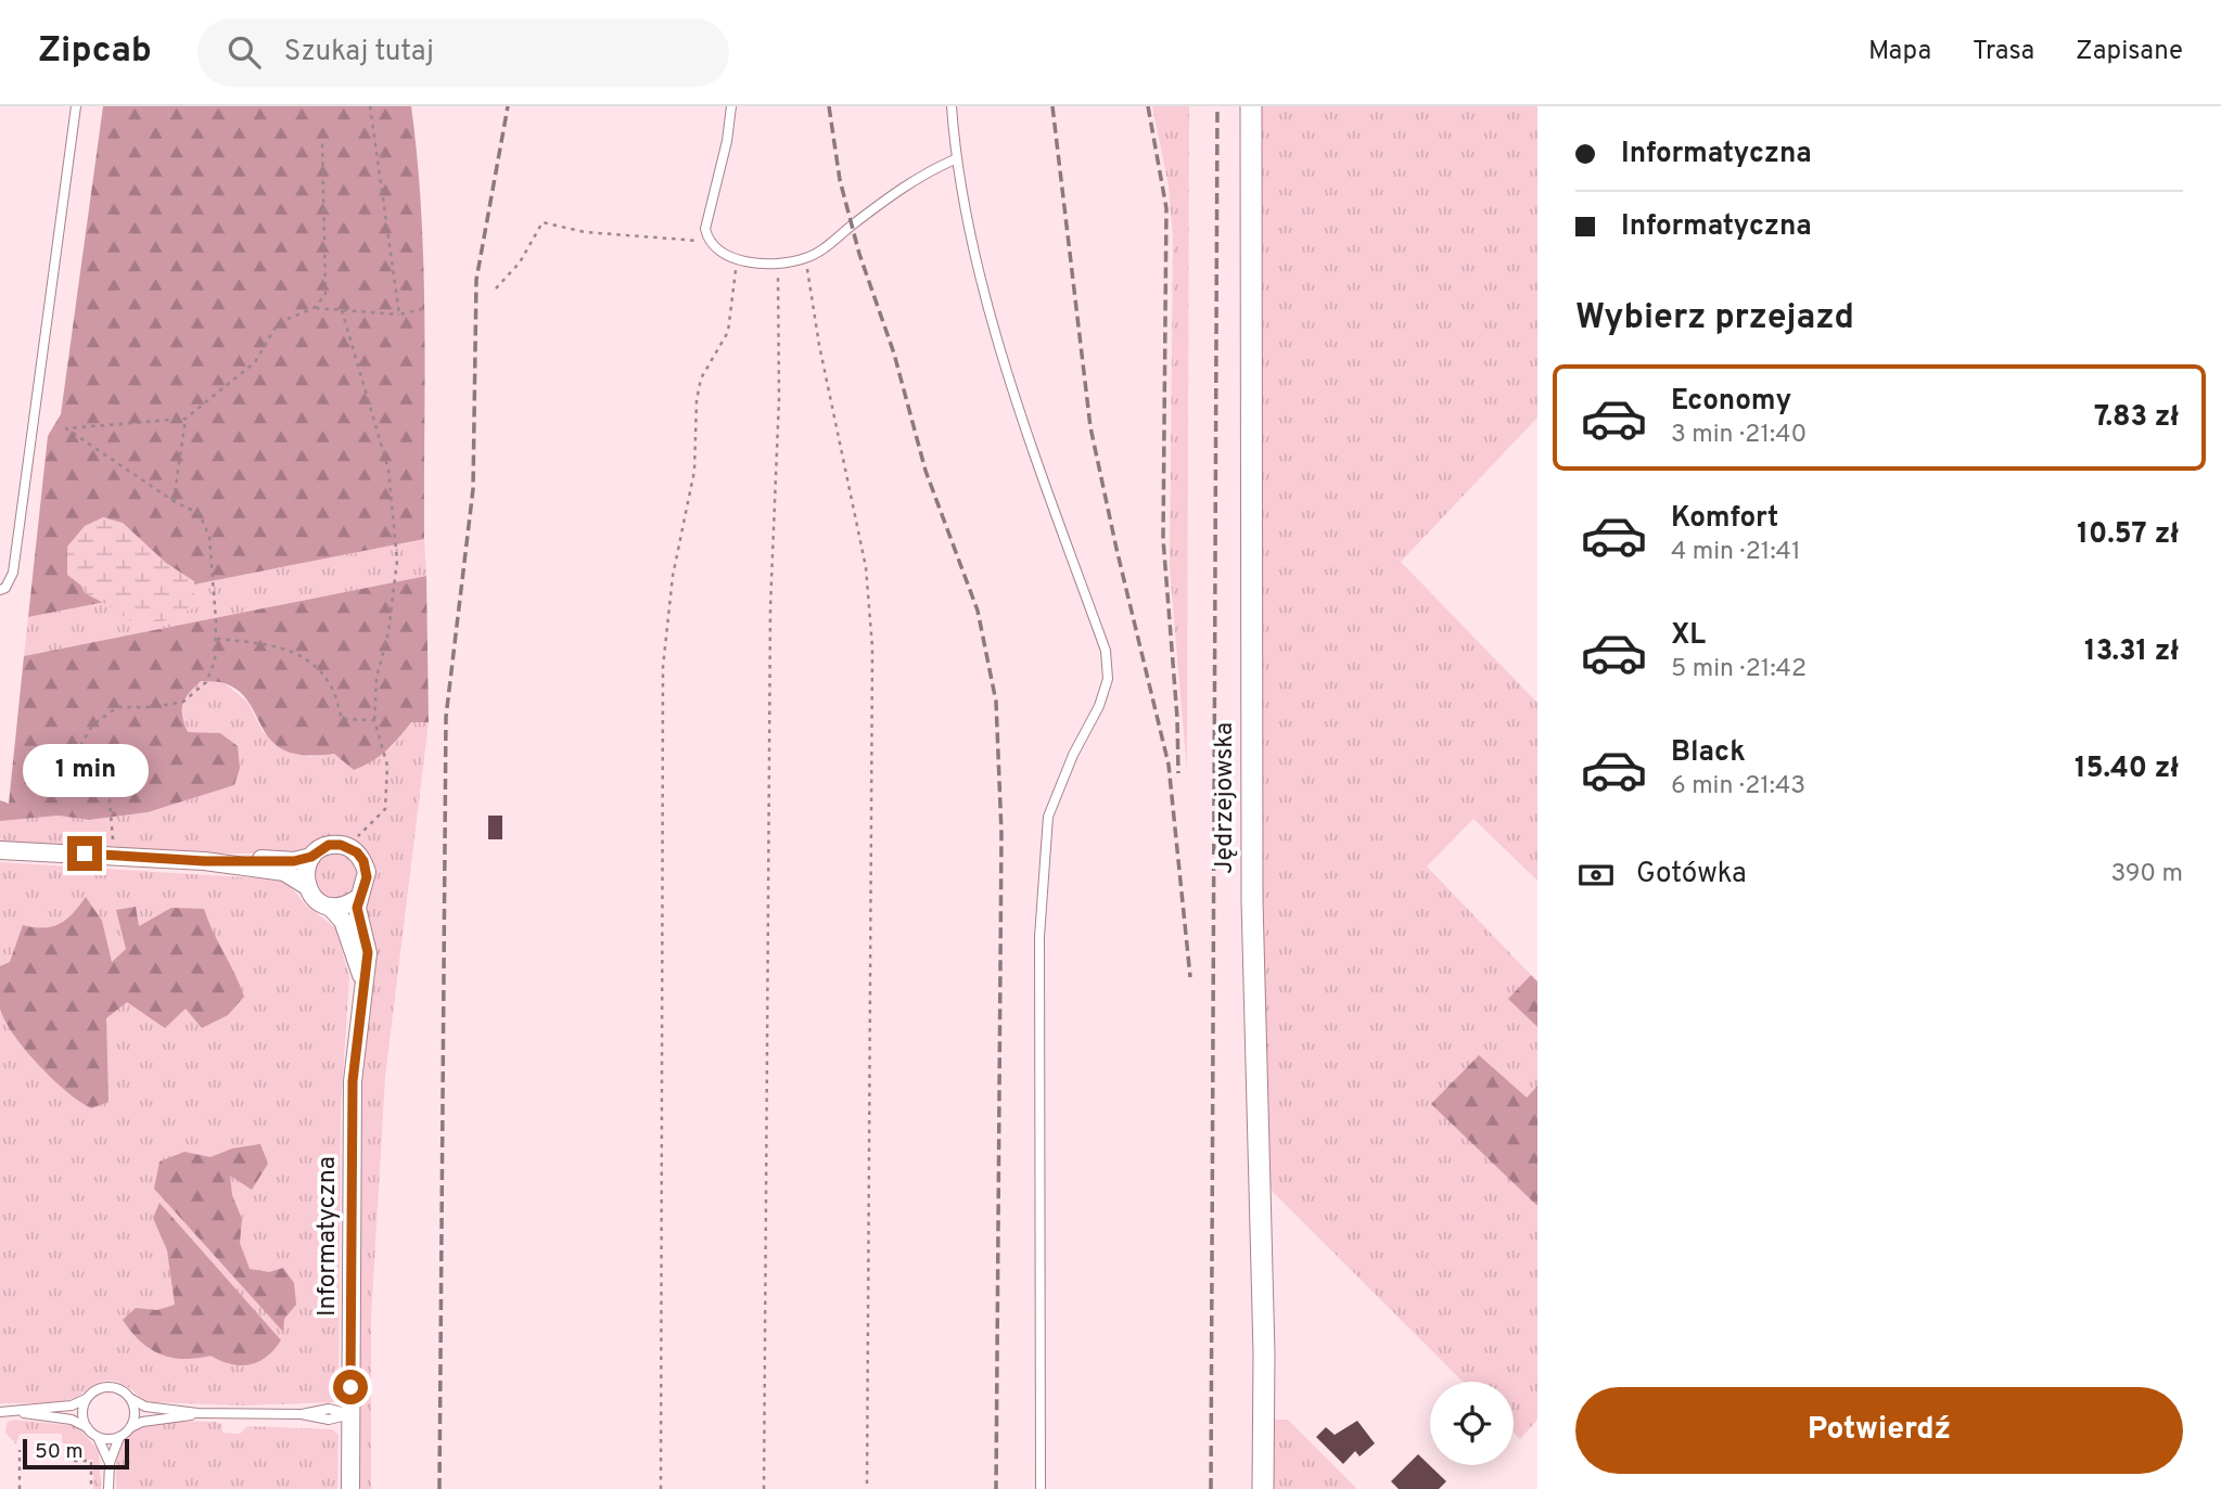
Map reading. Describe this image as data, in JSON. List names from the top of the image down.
{
  "streets": {
    "street": ["Jędrzejowska", "Informatyczna"]
  },
  "scale_bar": "50 m",
  "page": {
    "header": "Zipcab",
    "search": "Szukaj tutaj",
    "nav": ["Mapa", "Trasa", "Zapisane"],
    "banner": ["Informatyczna", "Informatyczna"],
    "heading": "Wybierz przejazd",
    "list": [
      {
        "name": "Economy",
        "note": "3 min · 21:40",
        "value": "7.83 zł"
      },
      {
        "name": "Komfort",
        "note": "4 min · 21:41",
        "value": "10.57 zł"
      },
      {
        "name": "XL",
        "note": "5 min · 21:42",
        "value": "13.31 zł"
      },
      {
        "name": "Black",
        "note": "6 min · 21:43",
        "value": "15.40 zł"
      }
    ],
    "bubble": "1 min",
    "pay": ["Gotówka", "390 m"],
    "buttons": "Potwierdź",
    "scale": "50 m"
  }
}
